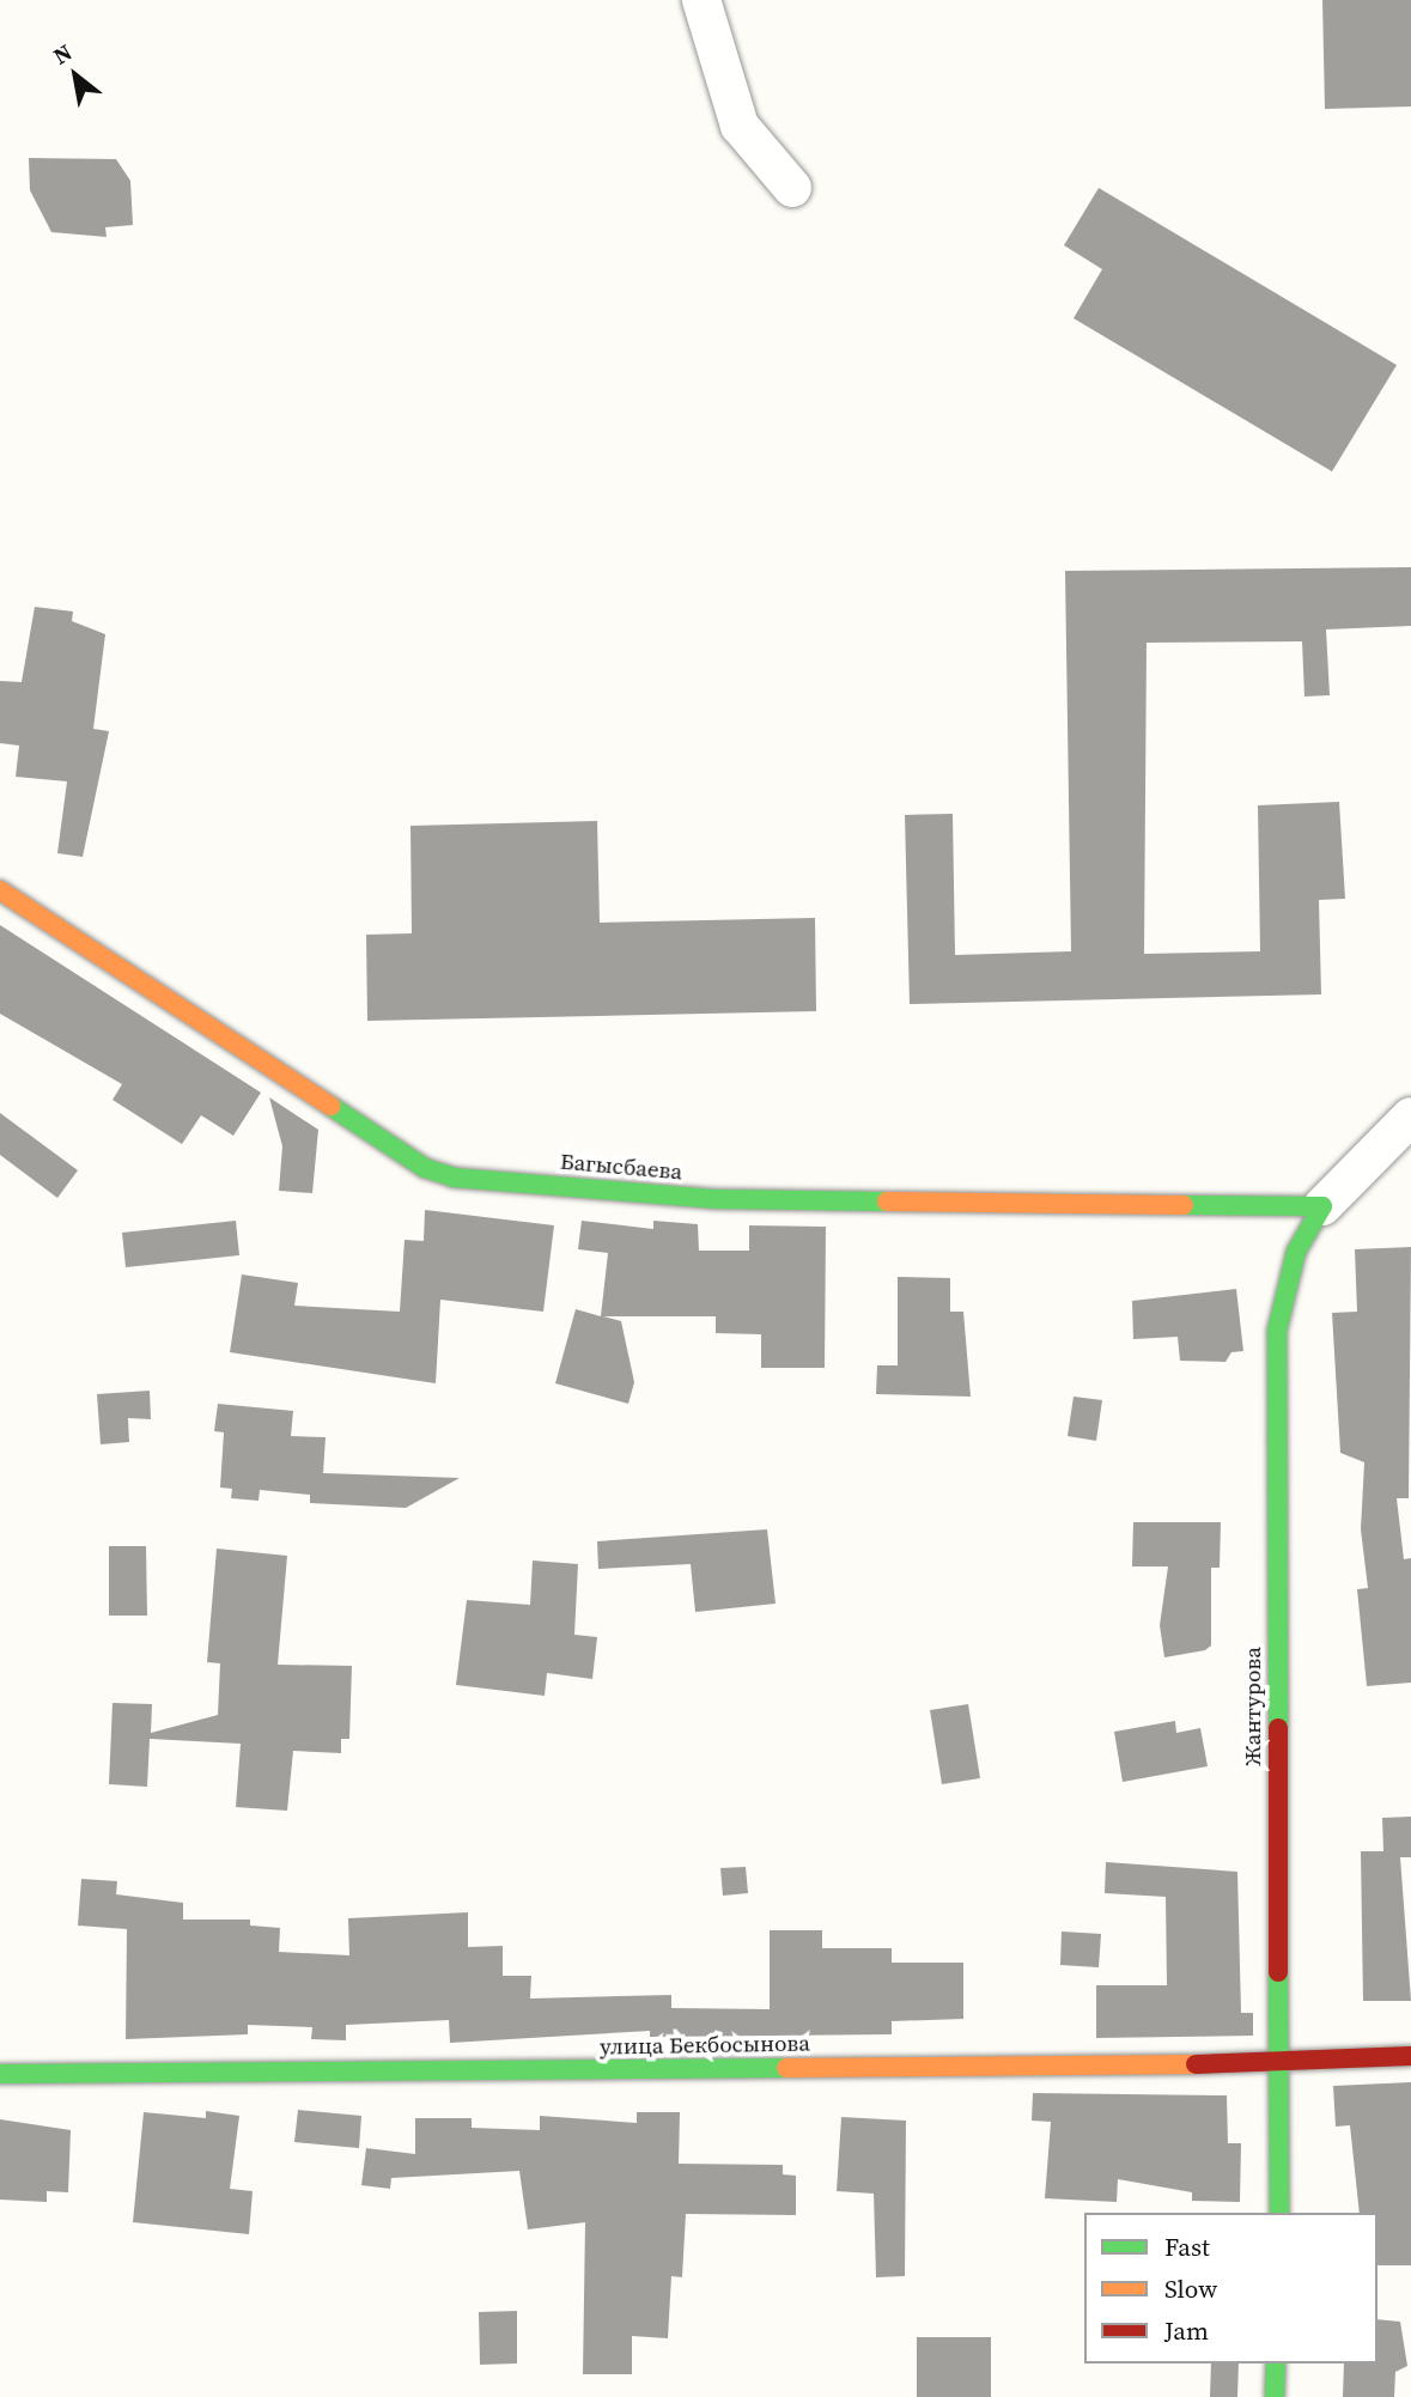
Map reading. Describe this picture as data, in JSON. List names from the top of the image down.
{
  "streets": {
    "street": ["Багысбаева", "Жантурова", "улица Бекбосынова"]
  },
  "crossings": [
    ["Багысбаева", "Жантурова"],
    ["Жантурова", "улица Бекбосынова"]
  ],
  "legend": ["Fast", "Slow", "Jam"],
  "north": "top left"
}
